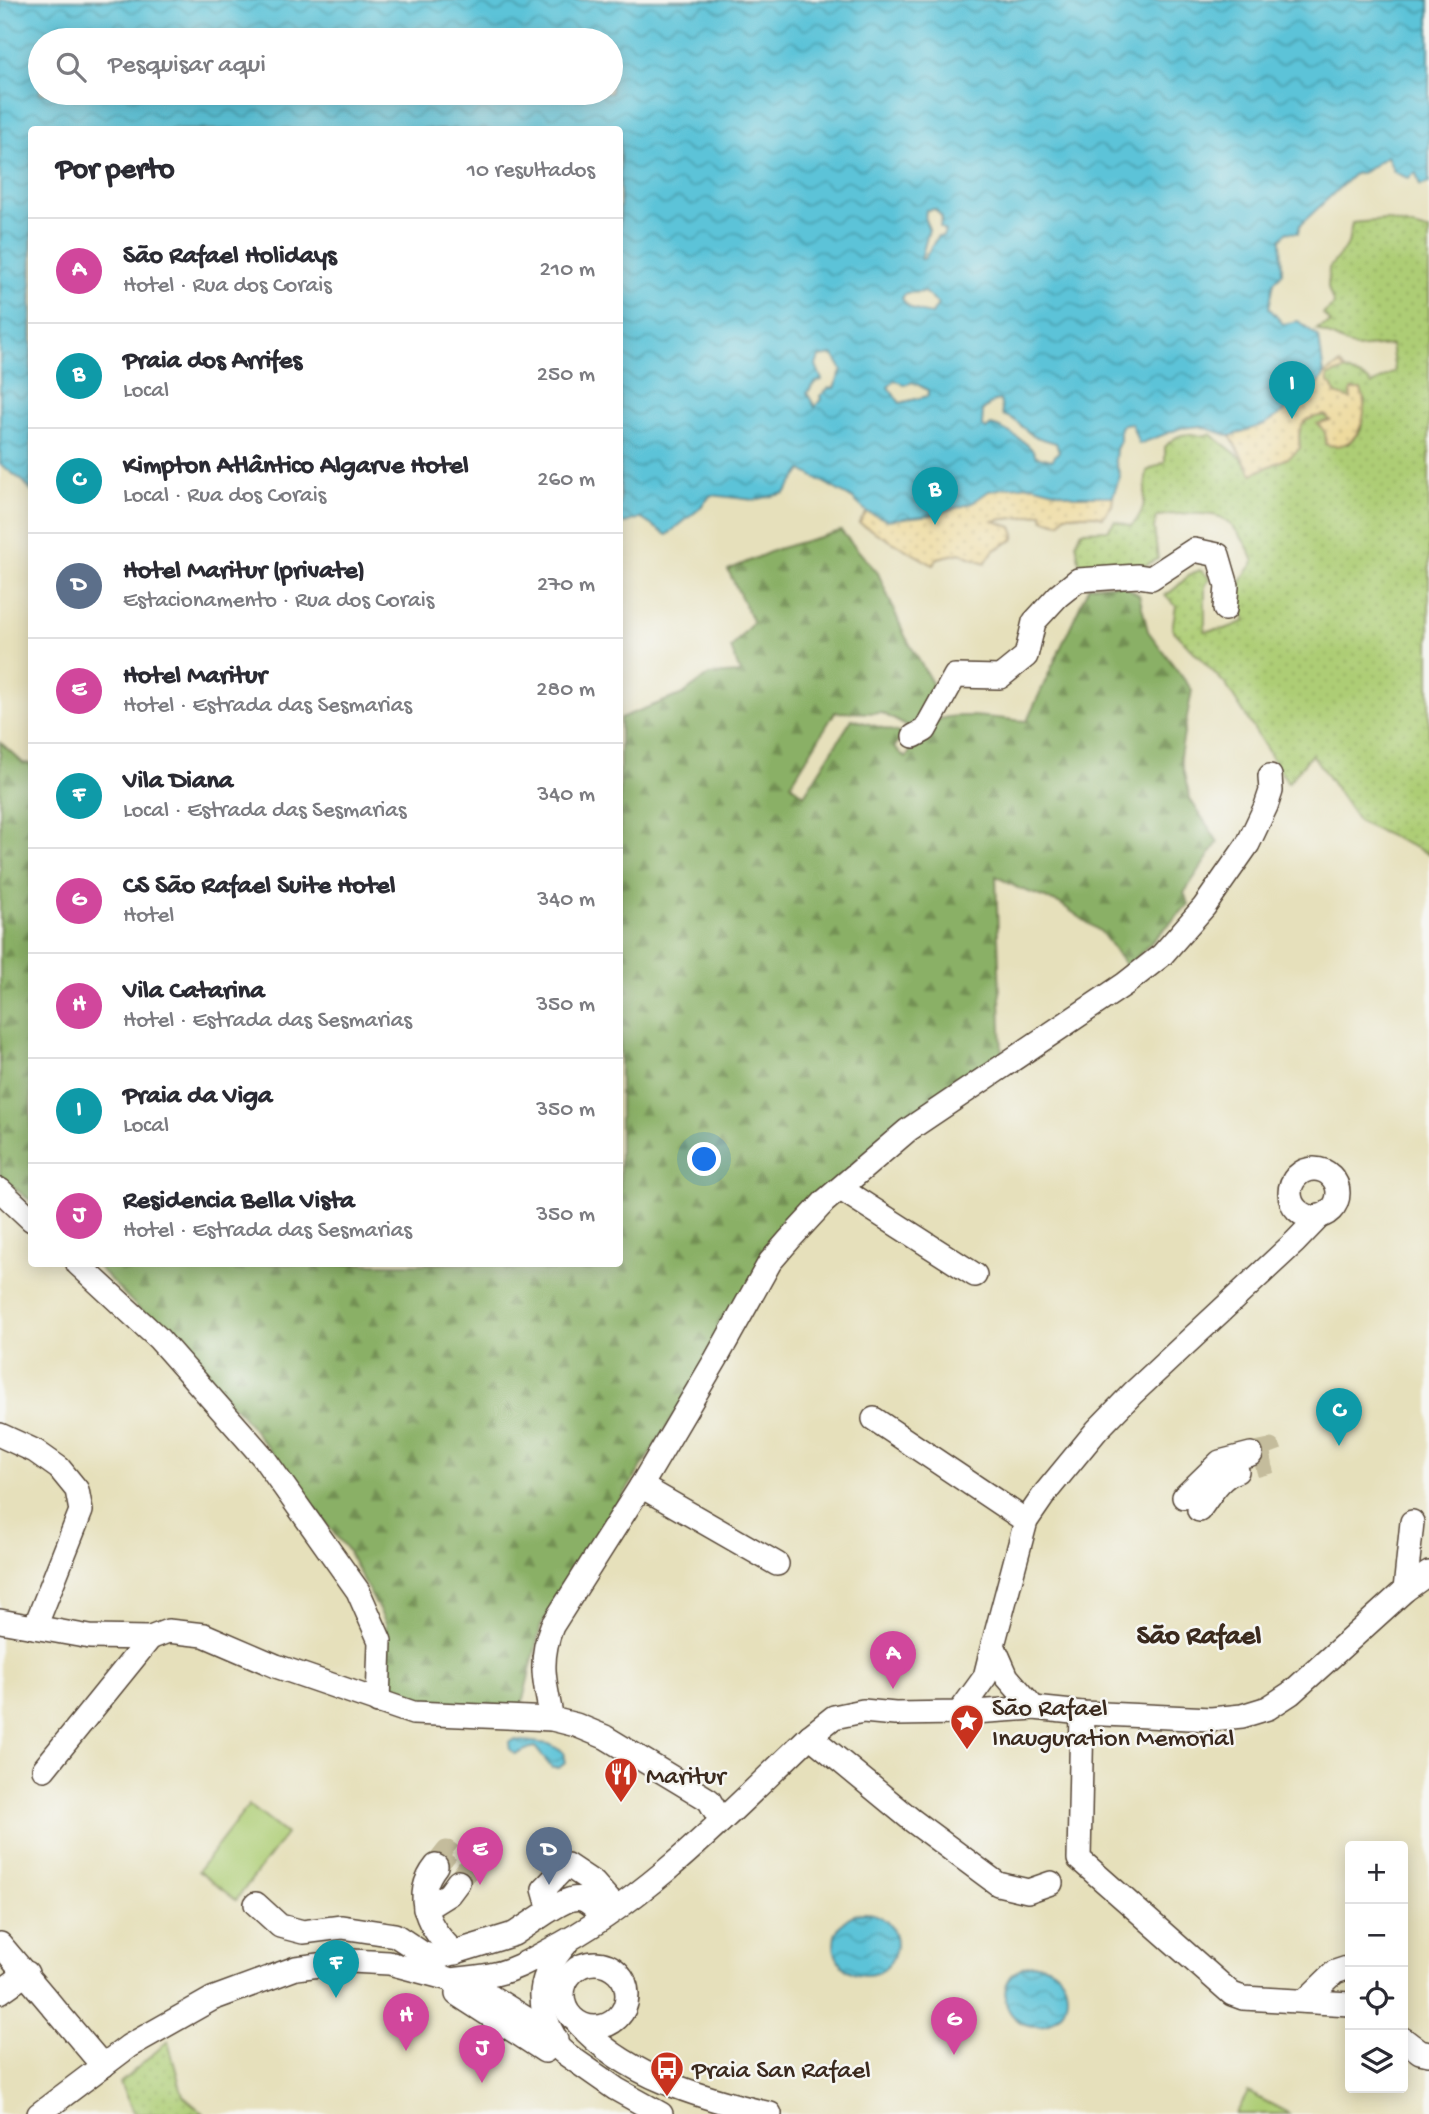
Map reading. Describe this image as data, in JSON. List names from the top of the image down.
{
  "districts": ["São Rafael"],
  "places": {
    "place": ["São Rafael Inauguration Memorial"],
    "restaurant": ["Maritur"],
    "bus stop": ["Praia San Rafael"]
  },
  "page": {
    "search": "Pesquisar aqui",
    "heading": ["Por perto", "10 resultados"],
    "list": [
      {
        "mark": "A",
        "name": "São Rafael Holidays",
        "note": "Hotel · Rua dos Corais",
        "value": "210 m"
      },
      {
        "mark": "B",
        "name": "Praia dos Arrifes",
        "note": "Local",
        "value": "250 m"
      },
      {
        "mark": "C",
        "name": "Kimpton Atlântico Algarve Hotel",
        "note": "Local · Rua dos Corais",
        "value": "260 m"
      },
      {
        "mark": "D",
        "name": "Hotel Maritur (private)",
        "note": "Estacionamento · Rua dos Corais",
        "value": "270 m"
      },
      {
        "mark": "E",
        "name": "Hotel Maritur",
        "note": "Hotel · Estrada das Sesmarias",
        "value": "280 m"
      },
      {
        "mark": "F",
        "name": "Vila Diana",
        "note": "Local · Estrada das Sesmarias",
        "value": "340 m"
      },
      {
        "mark": "G",
        "name": "CS São Rafael Suite Hotel",
        "note": "Hotel",
        "value": "340 m"
      },
      {
        "mark": "H",
        "name": "Vila Catarina",
        "note": "Hotel · Estrada das Sesmarias",
        "value": "350 m"
      },
      {
        "mark": "I",
        "name": "Praia da Viga",
        "note": "Local",
        "value": "350 m"
      },
      {
        "mark": "J",
        "name": "Residencia Bella Vista",
        "note": "Hotel · Estrada das Sesmarias",
        "value": "350 m"
      }
    ],
    "pins": [
      "I",
      "B",
      "C",
      "A",
      "D",
      "E",
      "F",
      "H",
      "G",
      "J"
    ],
    "map_buttons": ["+", "−"]
  }
}
